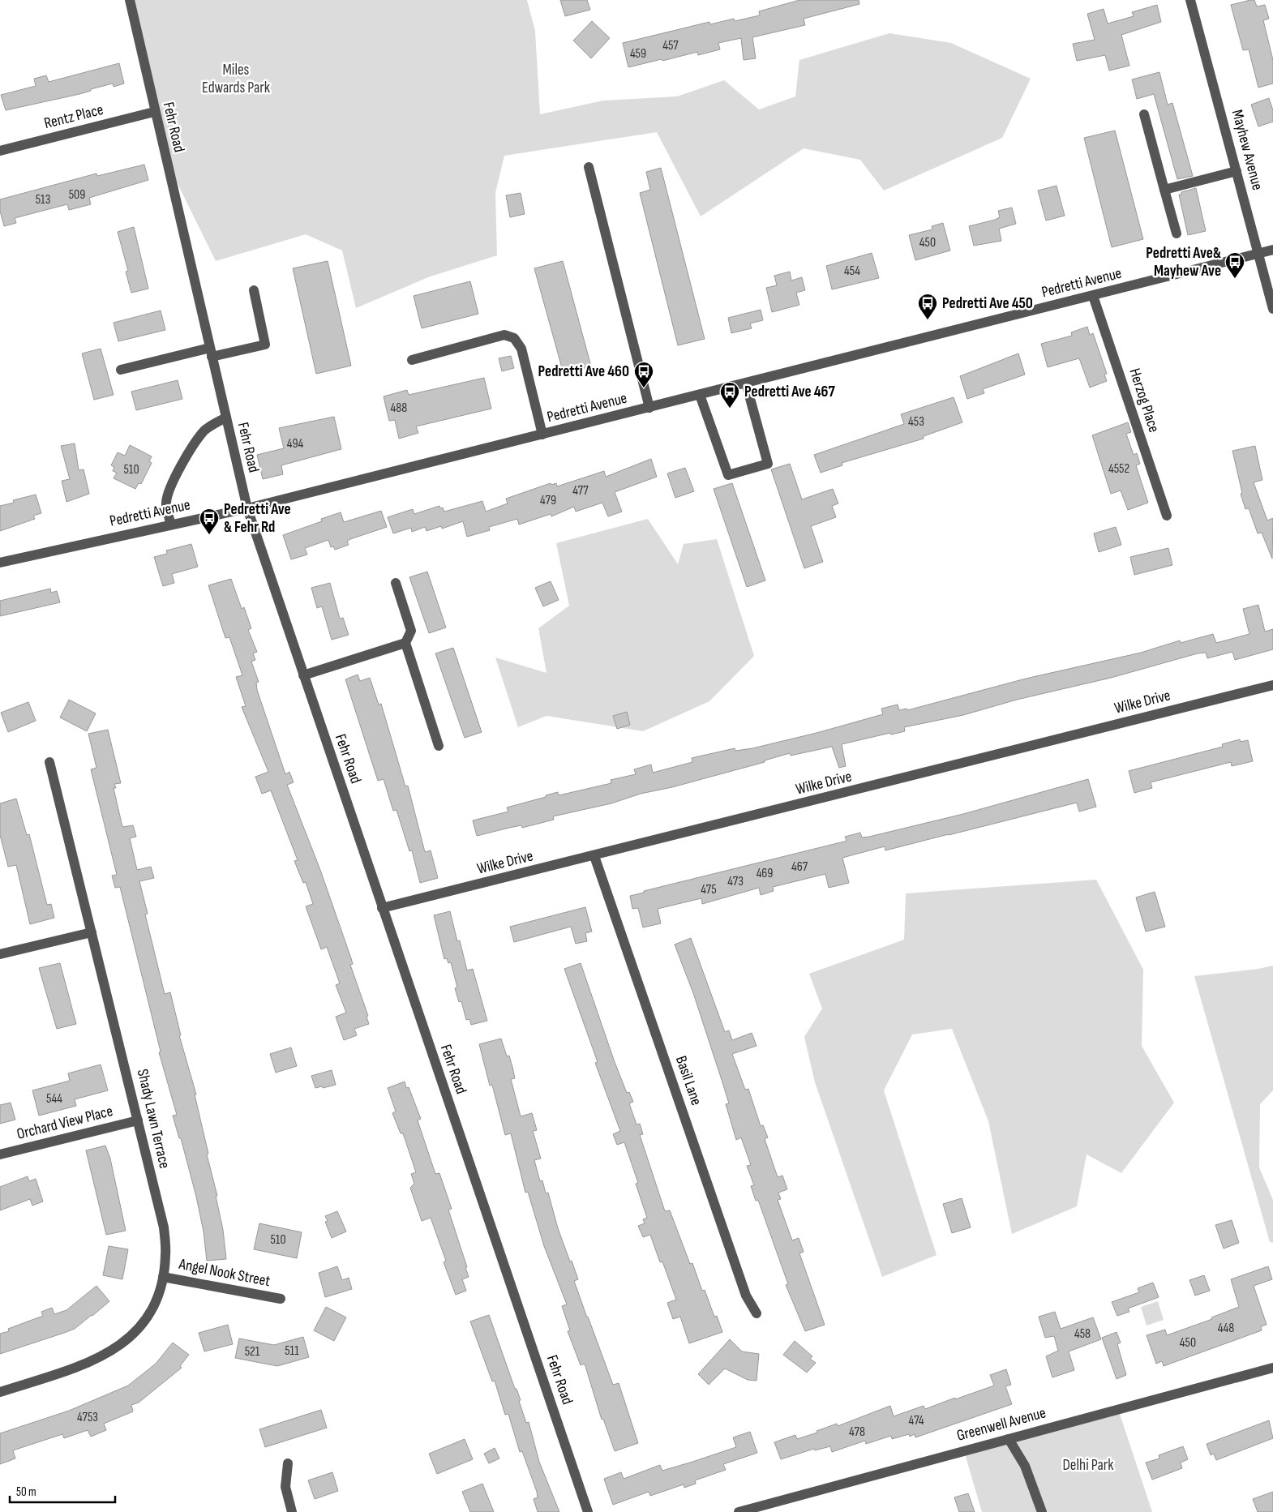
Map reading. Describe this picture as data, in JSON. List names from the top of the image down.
{
  "streets": {
    "street": [
      "Rentz Place",
      "Fehr Road",
      "Mayhew Avenue",
      "Pedretti Avenue",
      "Herzog Place",
      "Wilke Drive",
      "Basil Lane",
      "Shady Lawn Terrace",
      "Orchard View Place",
      "Angel Nook Street",
      "Greenwell Avenue"
    ]
  },
  "crossings": [
    ["Rentz Place", "Fehr Road"],
    ["Fehr Road", "Pedretti Avenue"],
    ["Fehr Road", "Wilke Drive"],
    ["Mayhew Avenue", "Pedretti Avenue"],
    ["Pedretti Avenue", "Herzog Place"],
    ["Wilke Drive", "Basil Lane"],
    ["Shady Lawn Terrace", "Orchard View Place"],
    ["Shady Lawn Terrace", "Angel Nook Street"]
  ],
  "parks": ["Miles Edwards Park", "Delhi Park"],
  "places": {
    "bus stop": [
      "Pedretti Ave& Mayhew Ave",
      "Pedretti Ave 450",
      "Pedretti Ave 460",
      "Pedretti Ave 467",
      "Pedretti Ave & Fehr Rd"
    ]
  },
  "house_numbers": [
    "457",
    "459",
    "509",
    "513",
    "450",
    "454",
    "488",
    "453",
    "494",
    "4552",
    "510",
    "477",
    "479",
    "467",
    "469",
    "473",
    "475",
    "544",
    "510",
    "448",
    "458",
    "450",
    "511",
    "521",
    "4753",
    "474",
    "478"
  ],
  "scale_bar": "50 m"
}
